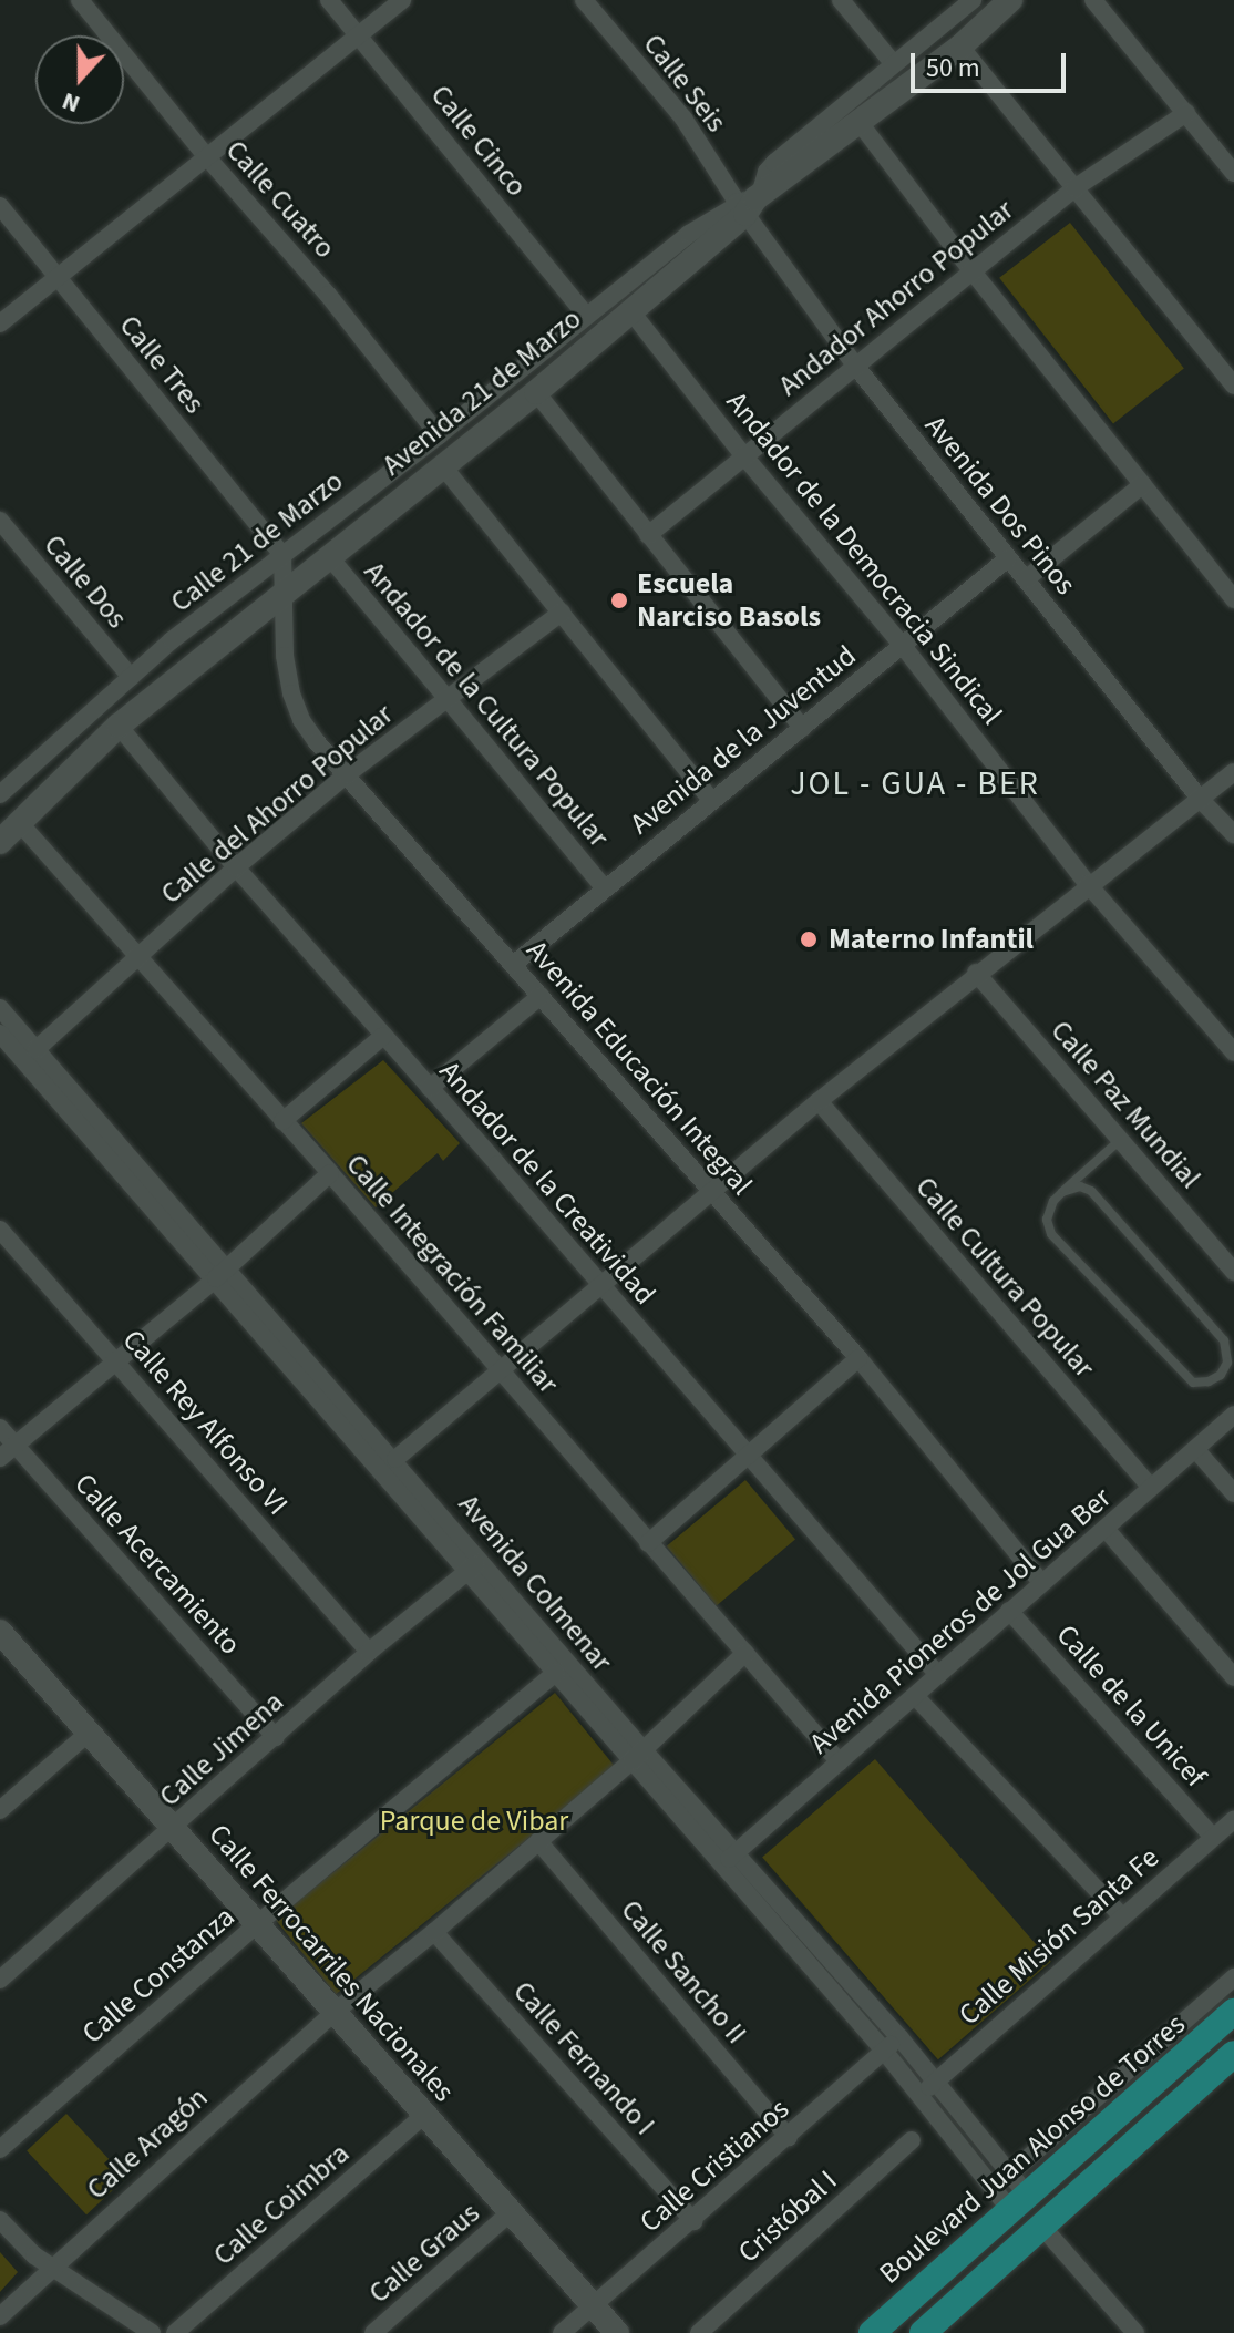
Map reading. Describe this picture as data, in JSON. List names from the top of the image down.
{
  "streets": {
    "main road": ["Boulevard Juan Alonso de Torres"],
    "street": [
      "Calle Seis",
      "Calle Cinco",
      "Calle Cuatro",
      "Andador Ahorro Popular",
      "Calle Tres",
      "Avenida 21 de Marzo",
      "Avenida Dos Pinos",
      "Calle 21 de Marzo",
      "Andador de la Democracia Sindical",
      "Calle Dos",
      "Andador de la Cultura Popular",
      "Avenida de la Juventud",
      "Calle del Ahorro Popular",
      "Avenida Educación Integral",
      "Calle Paz Mundial",
      "Andador de la Creatividad",
      "Calle Integración Familiar",
      "Calle Cultura Popular",
      "Calle Rey Alfonso VI",
      "Calle Acercamiento",
      "Avenida Colmenar",
      "Avenida Pioneros de Jol Gua Ber",
      "Calle de la Unicef",
      "Calle Jimena",
      "Calle Misión Santa Fe",
      "Calle Ferrocarriles Nacionales",
      "Calle Sancho II",
      "Calle Constanza",
      "Calle Fernando I",
      "Calle Aragón",
      "Calle Cristianos",
      "Calle Coimbra",
      "Cristóbal I",
      "Calle Graus"
    ]
  },
  "crossings": [
    ["Calle Seis", "Avenida 21 de Marzo"],
    ["Calle Seis", "Avenida Dos Pinos"],
    ["Calle Seis", "Calle 21 de Marzo"],
    ["Calle Cinco", "Calle 21 de Marzo"],
    ["Calle Cuatro", "Calle 21 de Marzo"],
    ["Andador Ahorro Popular", "Avenida Dos Pinos"],
    ["Andador Ahorro Popular", "Andador de la Democracia Sindical"],
    ["Calle Tres", "Calle 21 de Marzo"],
    ["Calle Tres", "Avenida Educación Integral"],
    ["Avenida 21 de Marzo", "Avenida Dos Pinos"],
    ["Avenida 21 de Marzo", "Calle 21 de Marzo"],
    ["Avenida 21 de Marzo", "Andador de la Democracia Sindical"],
    ["Avenida 21 de Marzo", "Andador de la Cultura Popular"],
    ["Avenida 21 de Marzo", "Avenida Educación Integral"],
    ["Avenida 21 de Marzo", "Andador de la Creatividad"],
    ["Avenida 21 de Marzo", "Calle Integración Familiar"],
    ["Avenida Dos Pinos", "Calle 21 de Marzo"],
    ["Avenida Dos Pinos", "Avenida de la Juventud"],
    ["Calle 21 de Marzo", "Calle Dos"],
    ["Calle 21 de Marzo", "Avenida Educación Integral"],
    ["Andador de la Democracia Sindical", "Avenida de la Juventud"],
    ["Andador de la Cultura Popular", "Avenida de la Juventud"],
    ["Andador de la Cultura Popular", "Calle del Ahorro Popular"],
    ["Avenida de la Juventud", "Avenida Educación Integral"],
    ["Calle del Ahorro Popular", "Avenida Educación Integral"],
    ["Calle del Ahorro Popular", "Andador de la Creatividad"],
    ["Calle del Ahorro Popular", "Calle Integración Familiar"],
    ["Calle del Ahorro Popular", "Avenida Colmenar"],
    ["Avenida Educación Integral", "Avenida Pioneros de Jol Gua Ber"],
    ["Andador de la Creatividad", "Avenida Pioneros de Jol Gua Ber"],
    ["Calle Integración Familiar", "Avenida Pioneros de Jol Gua Ber"],
    ["Calle Integración Familiar", "Calle Aragón"],
    ["Calle Cultura Popular", "Avenida Pioneros de Jol Gua Ber"],
    ["Calle Rey Alfonso VI", "Calle Jimena"],
    ["Calle Acercamiento", "Calle Jimena"],
    ["Avenida Colmenar", "Avenida Pioneros de Jol Gua Ber"],
    ["Avenida Colmenar", "Calle Jimena"],
    ["Avenida Colmenar", "Calle Misión Santa Fe"],
    ["Avenida Colmenar", "Calle Constanza"],
    ["Avenida Colmenar", "Calle Aragón"],
    ["Avenida Colmenar", "Boulevard Juan Alonso de Torres"],
    ["Avenida Colmenar", "Calle Cristianos"],
    ["Avenida Pioneros de Jol Gua Ber", "Calle de la Unicef"],
    ["Calle de la Unicef", "Calle Misión Santa Fe"],
    ["Calle Jimena", "Calle Ferrocarriles Nacionales"],
    ["Calle Ferrocarriles Nacionales", "Calle Constanza"],
    ["Calle Ferrocarriles Nacionales", "Calle Aragón"],
    ["Calle Ferrocarriles Nacionales", "Calle Cristianos"],
    ["Calle Ferrocarriles Nacionales", "Calle Coimbra"],
    ["Calle Ferrocarriles Nacionales", "Calle Graus"],
    ["Calle Sancho II", "Calle Aragón"],
    ["Calle Sancho II", "Calle Cristianos"],
    ["Calle Fernando I", "Calle Aragón"],
    ["Calle Fernando I", "Calle Cristianos"]
  ],
  "districts": ["JOL - GUA - BER"],
  "parks": ["Parque de Vibar"],
  "places": ["Escuela Narciso Basols", "Materno Infantil"],
  "scale_bar": "50 m",
  "north": "bottom"
}
